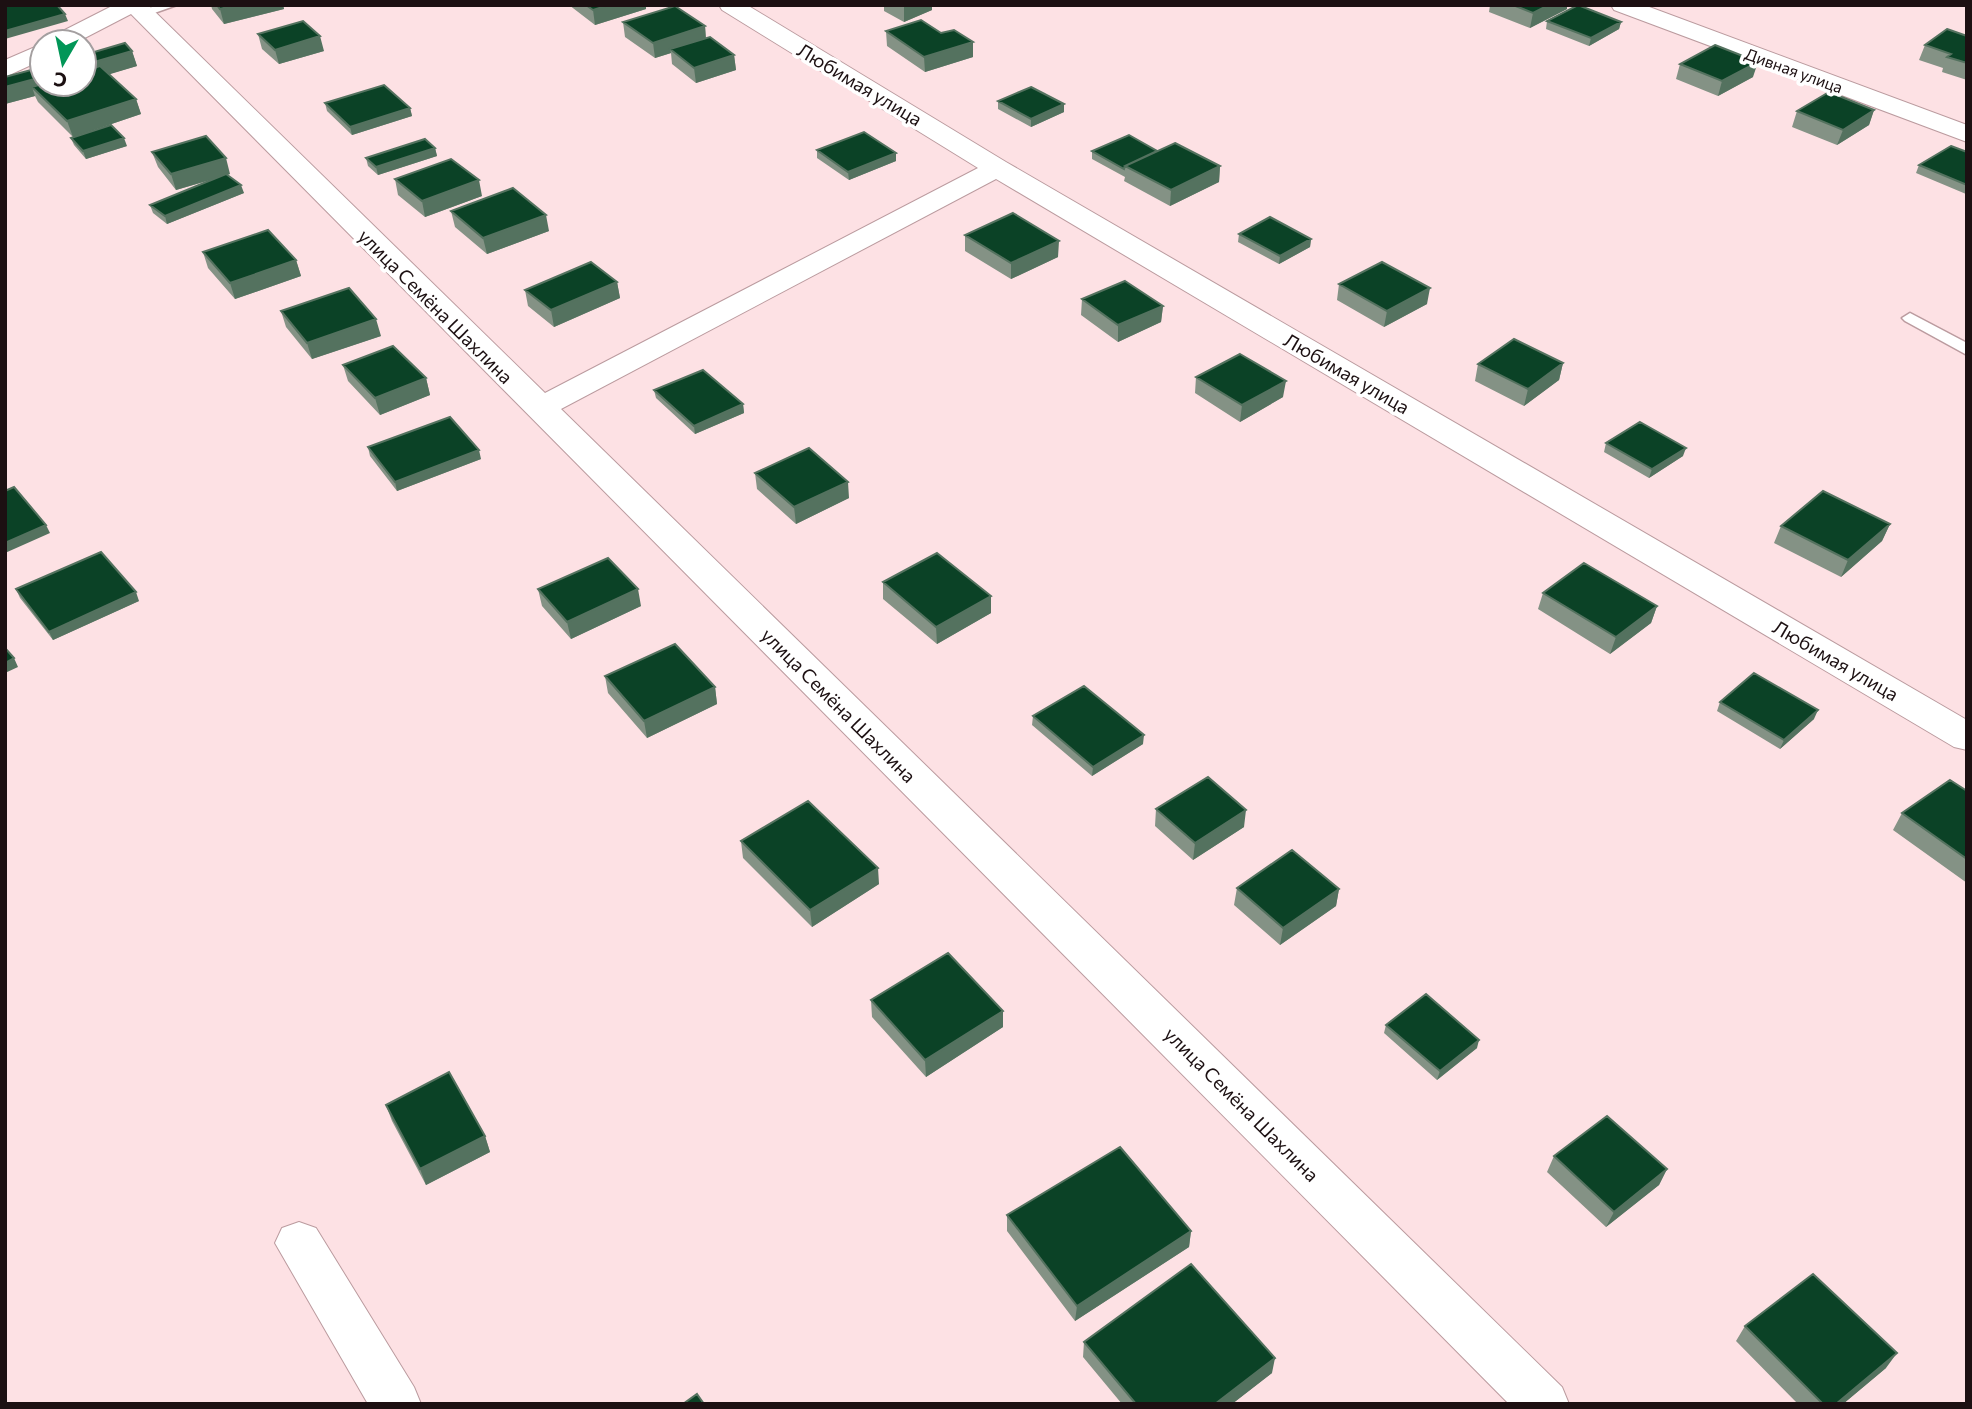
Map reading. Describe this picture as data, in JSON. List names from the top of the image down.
{
  "streets": {
    "street": ["Дивная улица", "Любимая улица", "улица Семёна Шахлина"]
  },
  "north": "bottom"
}
